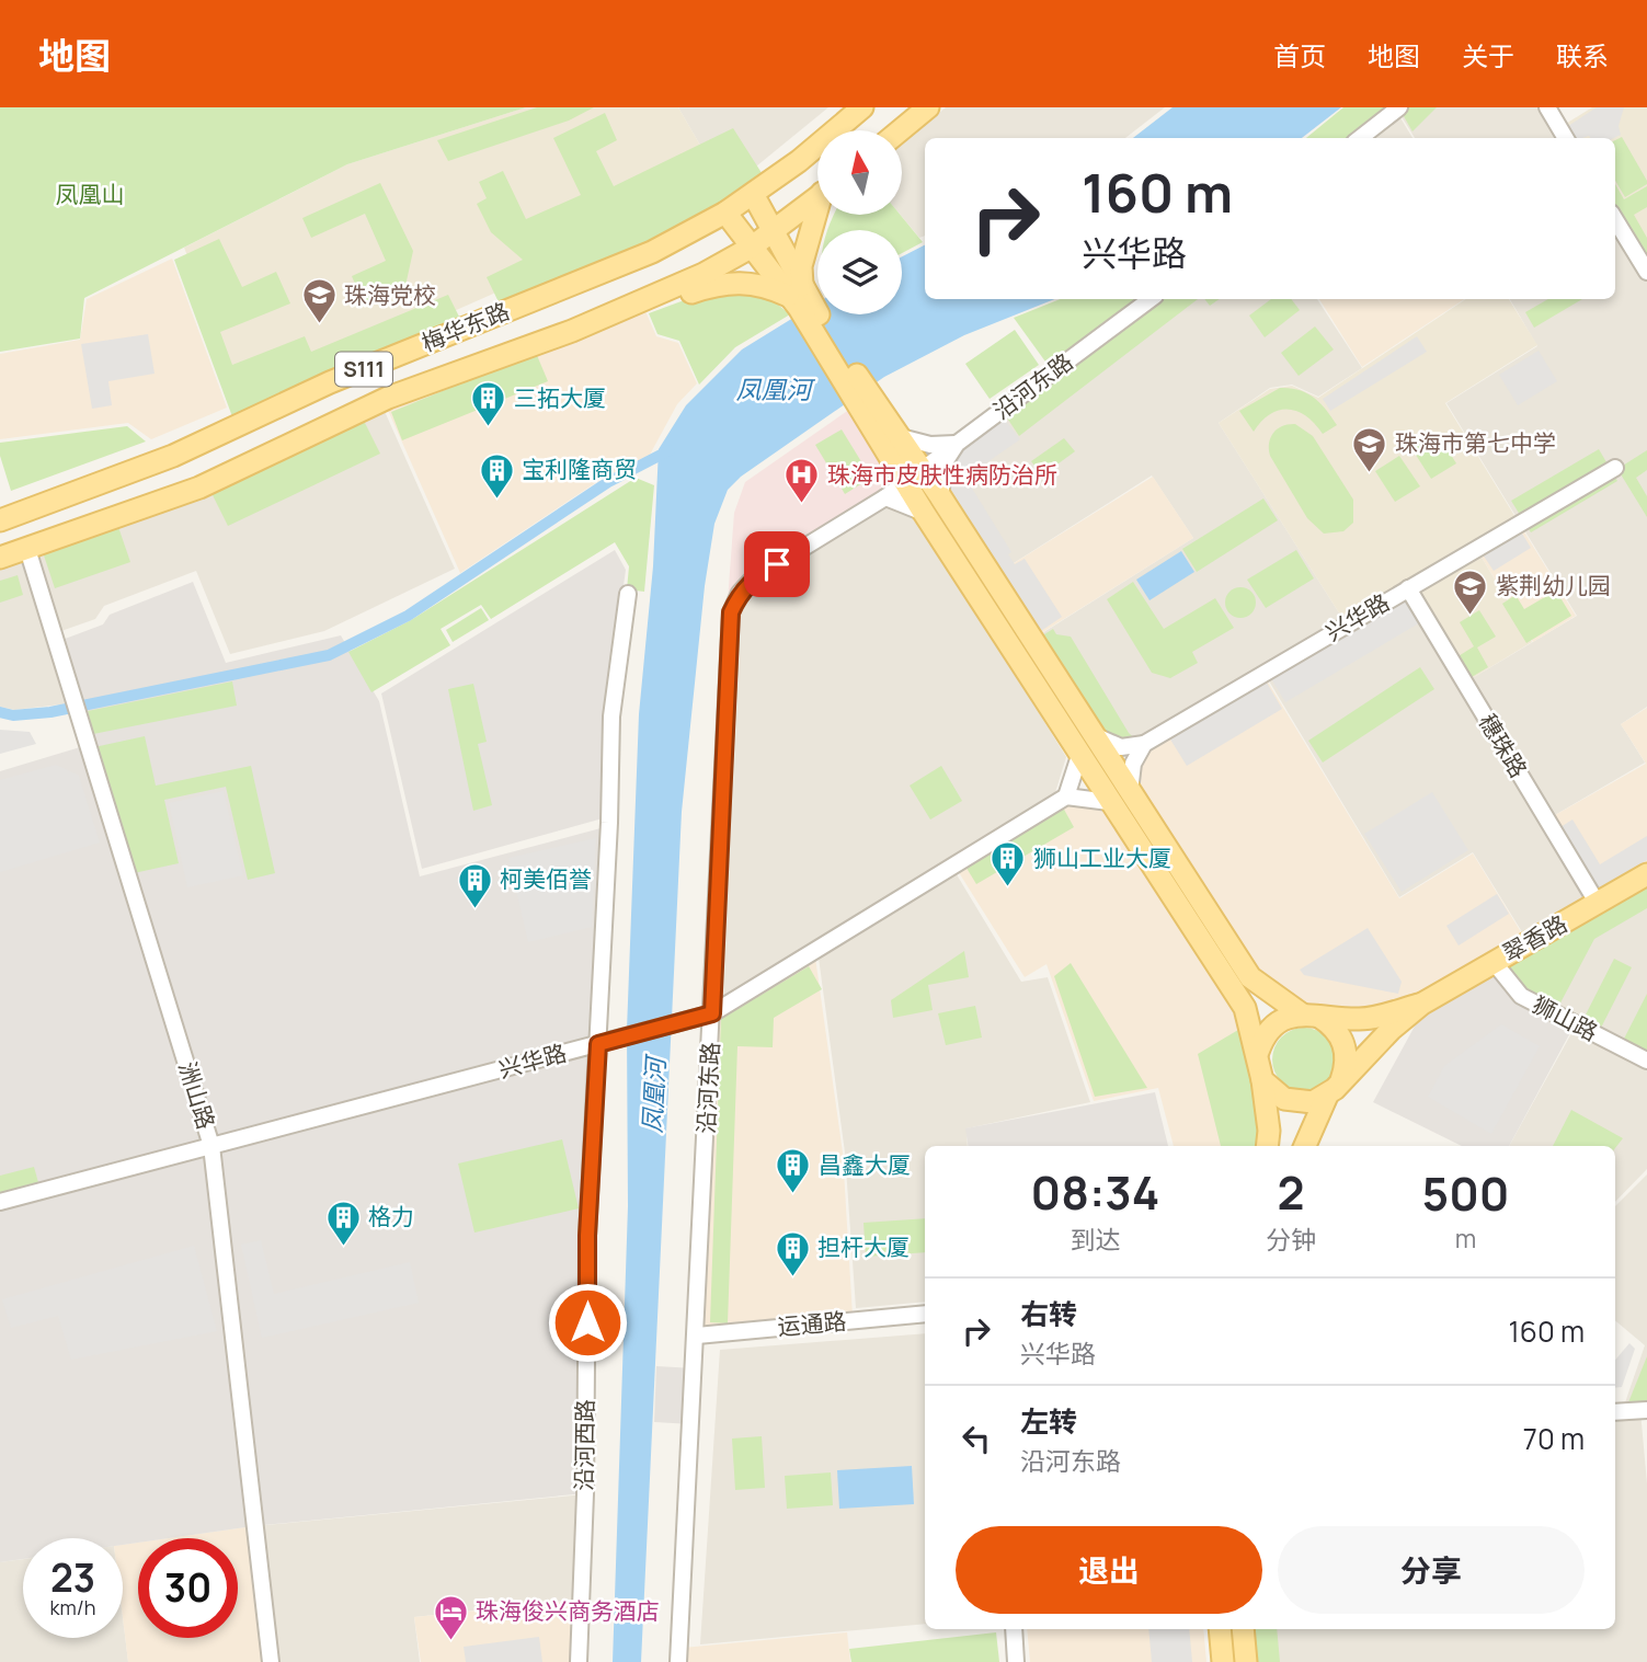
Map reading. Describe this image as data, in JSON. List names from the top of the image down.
{
  "streets": {
    "main road": ["梅华东路", "S111", "翠香路"],
    "street": [
      "沿河东路",
      "兴华路",
      "穗珠路",
      "狮山路",
      "洲山路",
      "运通路",
      "沿河西路"
    ]
  },
  "crossings": [
    ["梅华东路", "洲山路"],
    ["沿河东路", "兴华路"],
    ["沿河东路", "运通路"],
    ["兴华路", "穗珠路"],
    ["兴华路", "洲山路"],
    ["兴华路", "沿河西路"],
    ["穗珠路", "翠香路"],
    ["翠香路", "狮山路"]
  ],
  "water": ["凤凰河"],
  "parks": ["凤凰山"],
  "places": {
    "school or university": ["珠海党校", "珠海市第七中学", "紫荆幼儿园"],
    "building": [
      "三拓大厦",
      "宝利隆商贸",
      "狮山工业大厦",
      "柯美佰誉",
      "昌鑫大厦",
      "格力",
      "担杆大厦"
    ],
    "hospital": ["珠海市皮肤性病防治所"],
    "hotel": ["珠海俊兴商务酒店"]
  },
  "north": "top",
  "page": {
    "header": "地图",
    "nav": [
      "首页",
      "地图",
      "关于",
      "联系"
    ],
    "turn": ["160 m", "兴华路"],
    "eta": [
      "08:34",
      "到达",
      "2",
      "分钟",
      "500",
      "m"
    ],
    "list": [
      {
        "name": "右转",
        "note": "兴华路",
        "value": "160 m"
      },
      {
        "name": "左转",
        "note": "沿河东路",
        "value": "70 m"
      }
    ],
    "buttons": ["退出", "分享"],
    "speed": "23 km/h",
    "limit": "30"
  }
}
